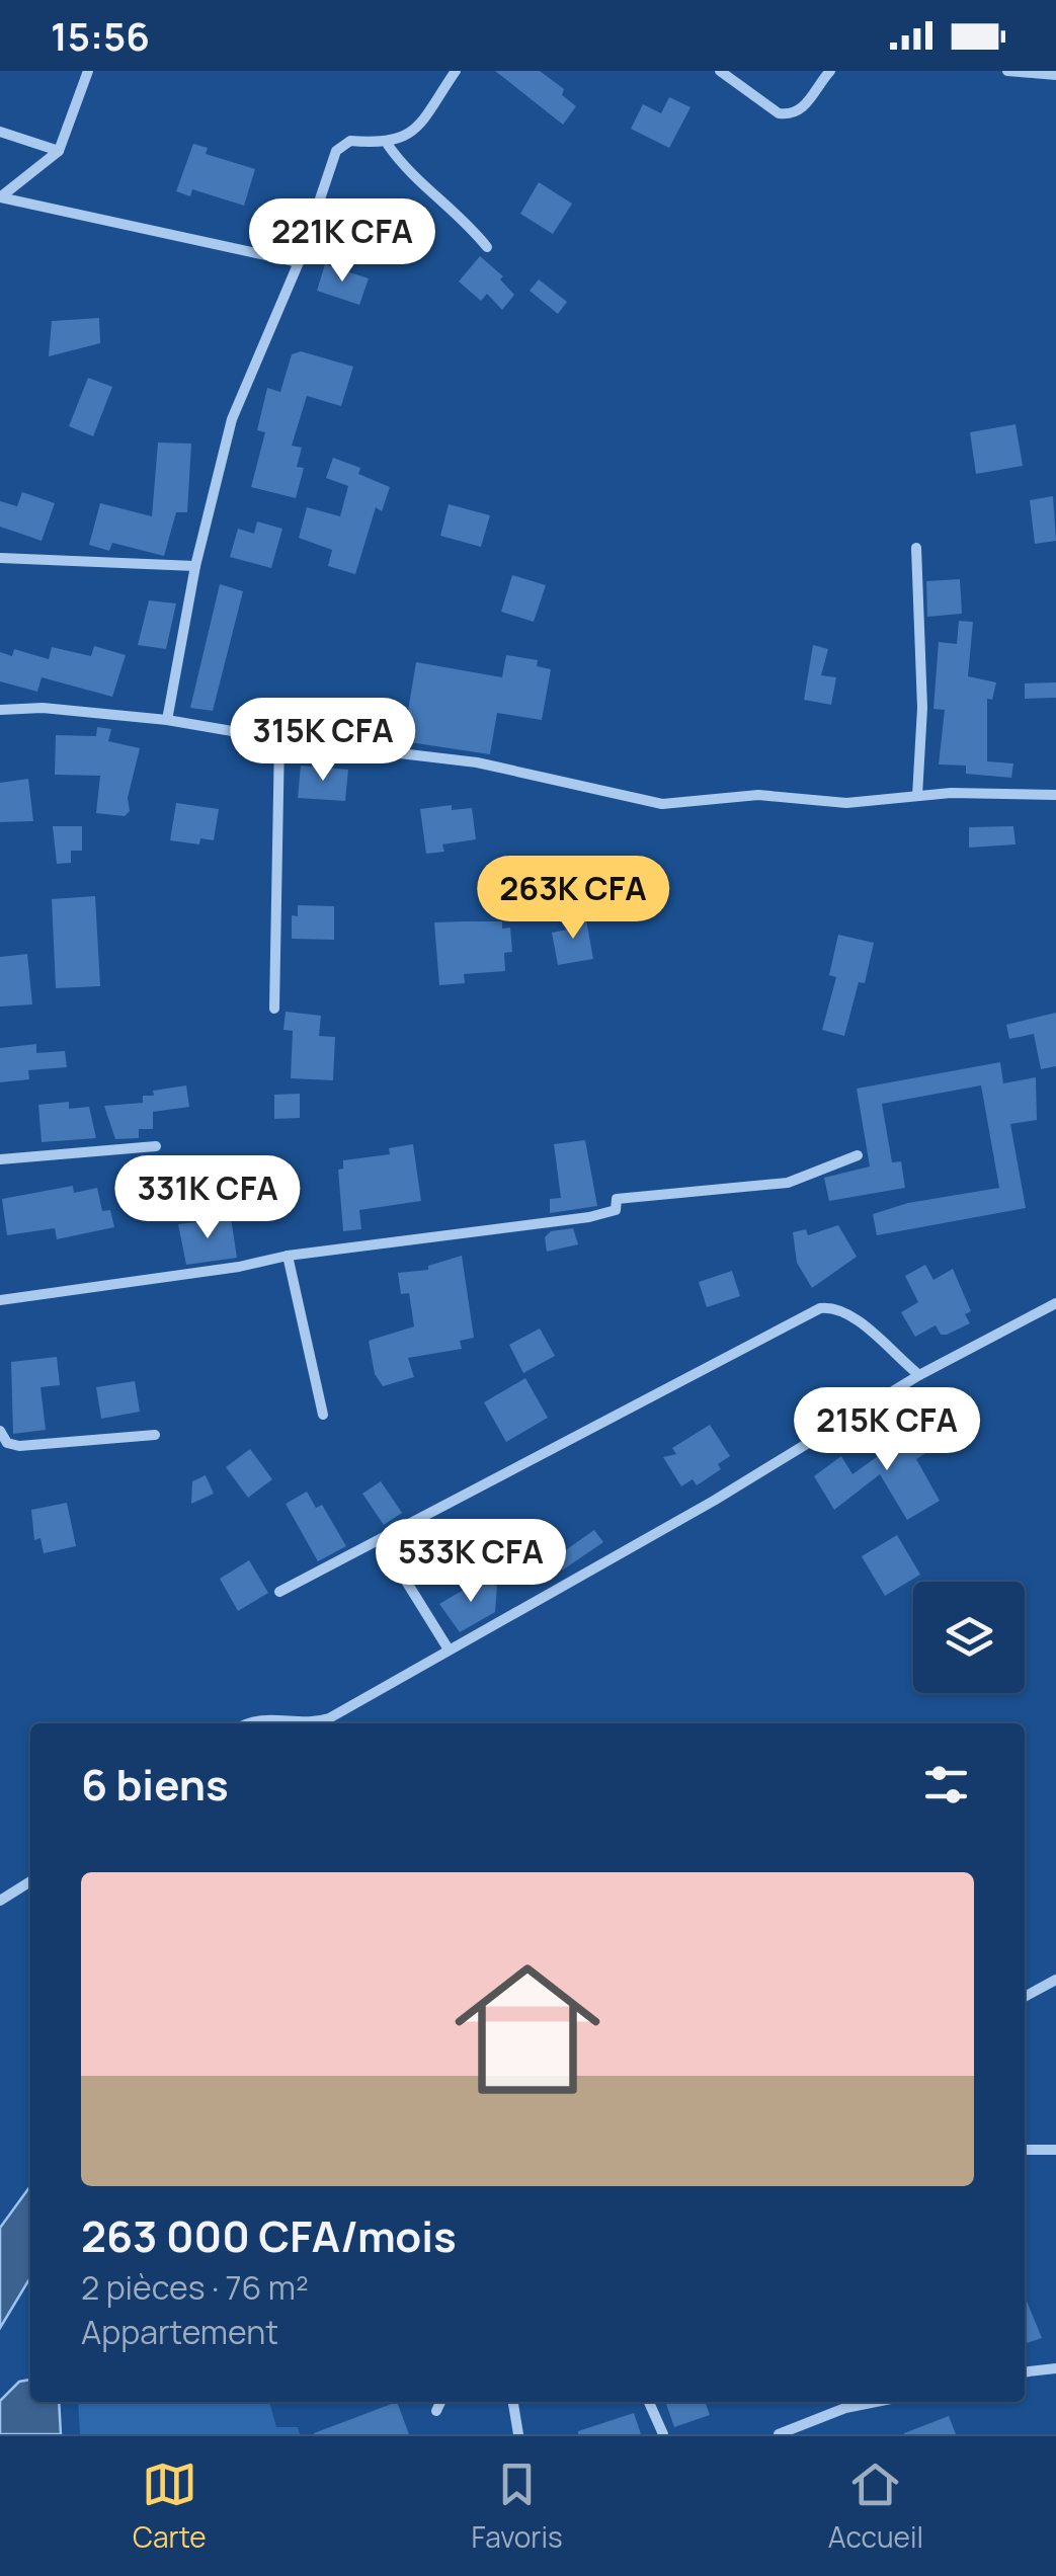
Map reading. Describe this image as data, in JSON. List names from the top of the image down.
{
  "page": {
    "status": "15:56",
    "price": [
      "221K CFA",
      "315K CFA",
      "263K CFA",
      "331K CFA",
      "215K CFA",
      "533K CFA"
    ],
    "heading": "6 biens",
    "list": [
      {
        "name": "263 000 CFA/mois",
        "note": "2 pièces · 76 m² · Appartement"
      }
    ],
    "tabs": ["Carte", "Favoris", "Accueil"]
  }
}
